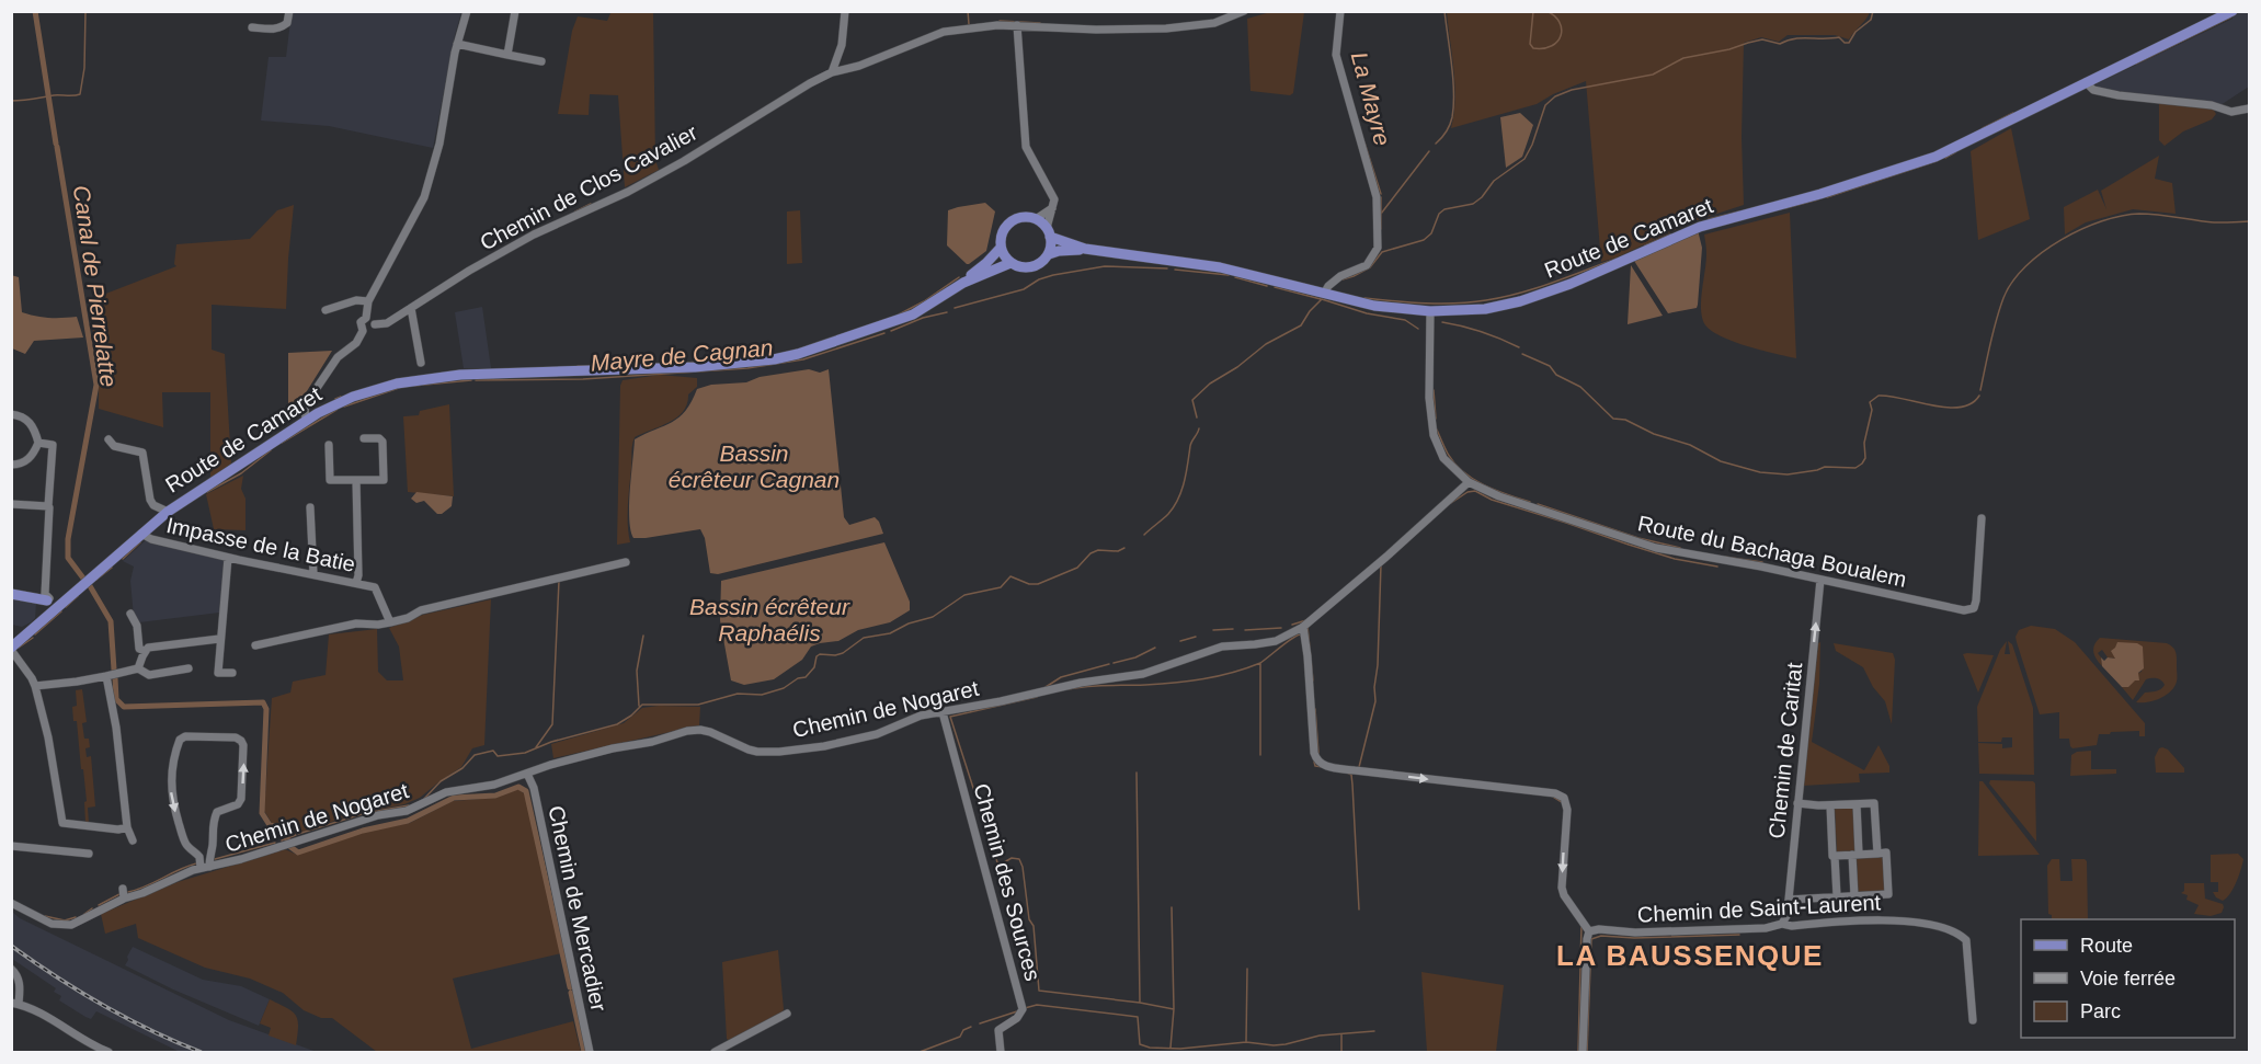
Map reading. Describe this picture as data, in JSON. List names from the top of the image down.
{
  "streets": {
    "main road": ["Route de Camaret"],
    "street": [
      "Chemin de Clos Cavalier",
      "Impasse de la Batie",
      "Route du Bachaga Boualem",
      "Chemin de Nogaret",
      "Chemin de Caritat",
      "Chemin des Sources",
      "Chemin de Mercadier",
      "Chemin de Saint-Laurent"
    ]
  },
  "crossings": [
    ["Route de Camaret", "Impasse de la Batie"],
    ["Route de Camaret", "Route du Bachaga Boualem"],
    ["Route du Bachaga Boualem", "Chemin de Nogaret"],
    ["Route du Bachaga Boualem", "Chemin de Caritat"],
    ["Chemin de Nogaret", "Chemin des Sources"],
    ["Chemin de Nogaret", "Chemin de Mercadier"],
    ["Chemin de Caritat", "Chemin de Saint-Laurent"]
  ],
  "one_way": ["Chemin de Caritat"],
  "districts": ["LA BAUSSENQUE"],
  "water": [
    "La Mayre",
    "Canal de Pierrelatte",
    "Mayre de Cagnan",
    "Bassin écrêteur Cagnan",
    "Bassin écrêteur Raphaélis"
  ],
  "legend": ["Route", "Voie ferrée", "Parc"]
}
